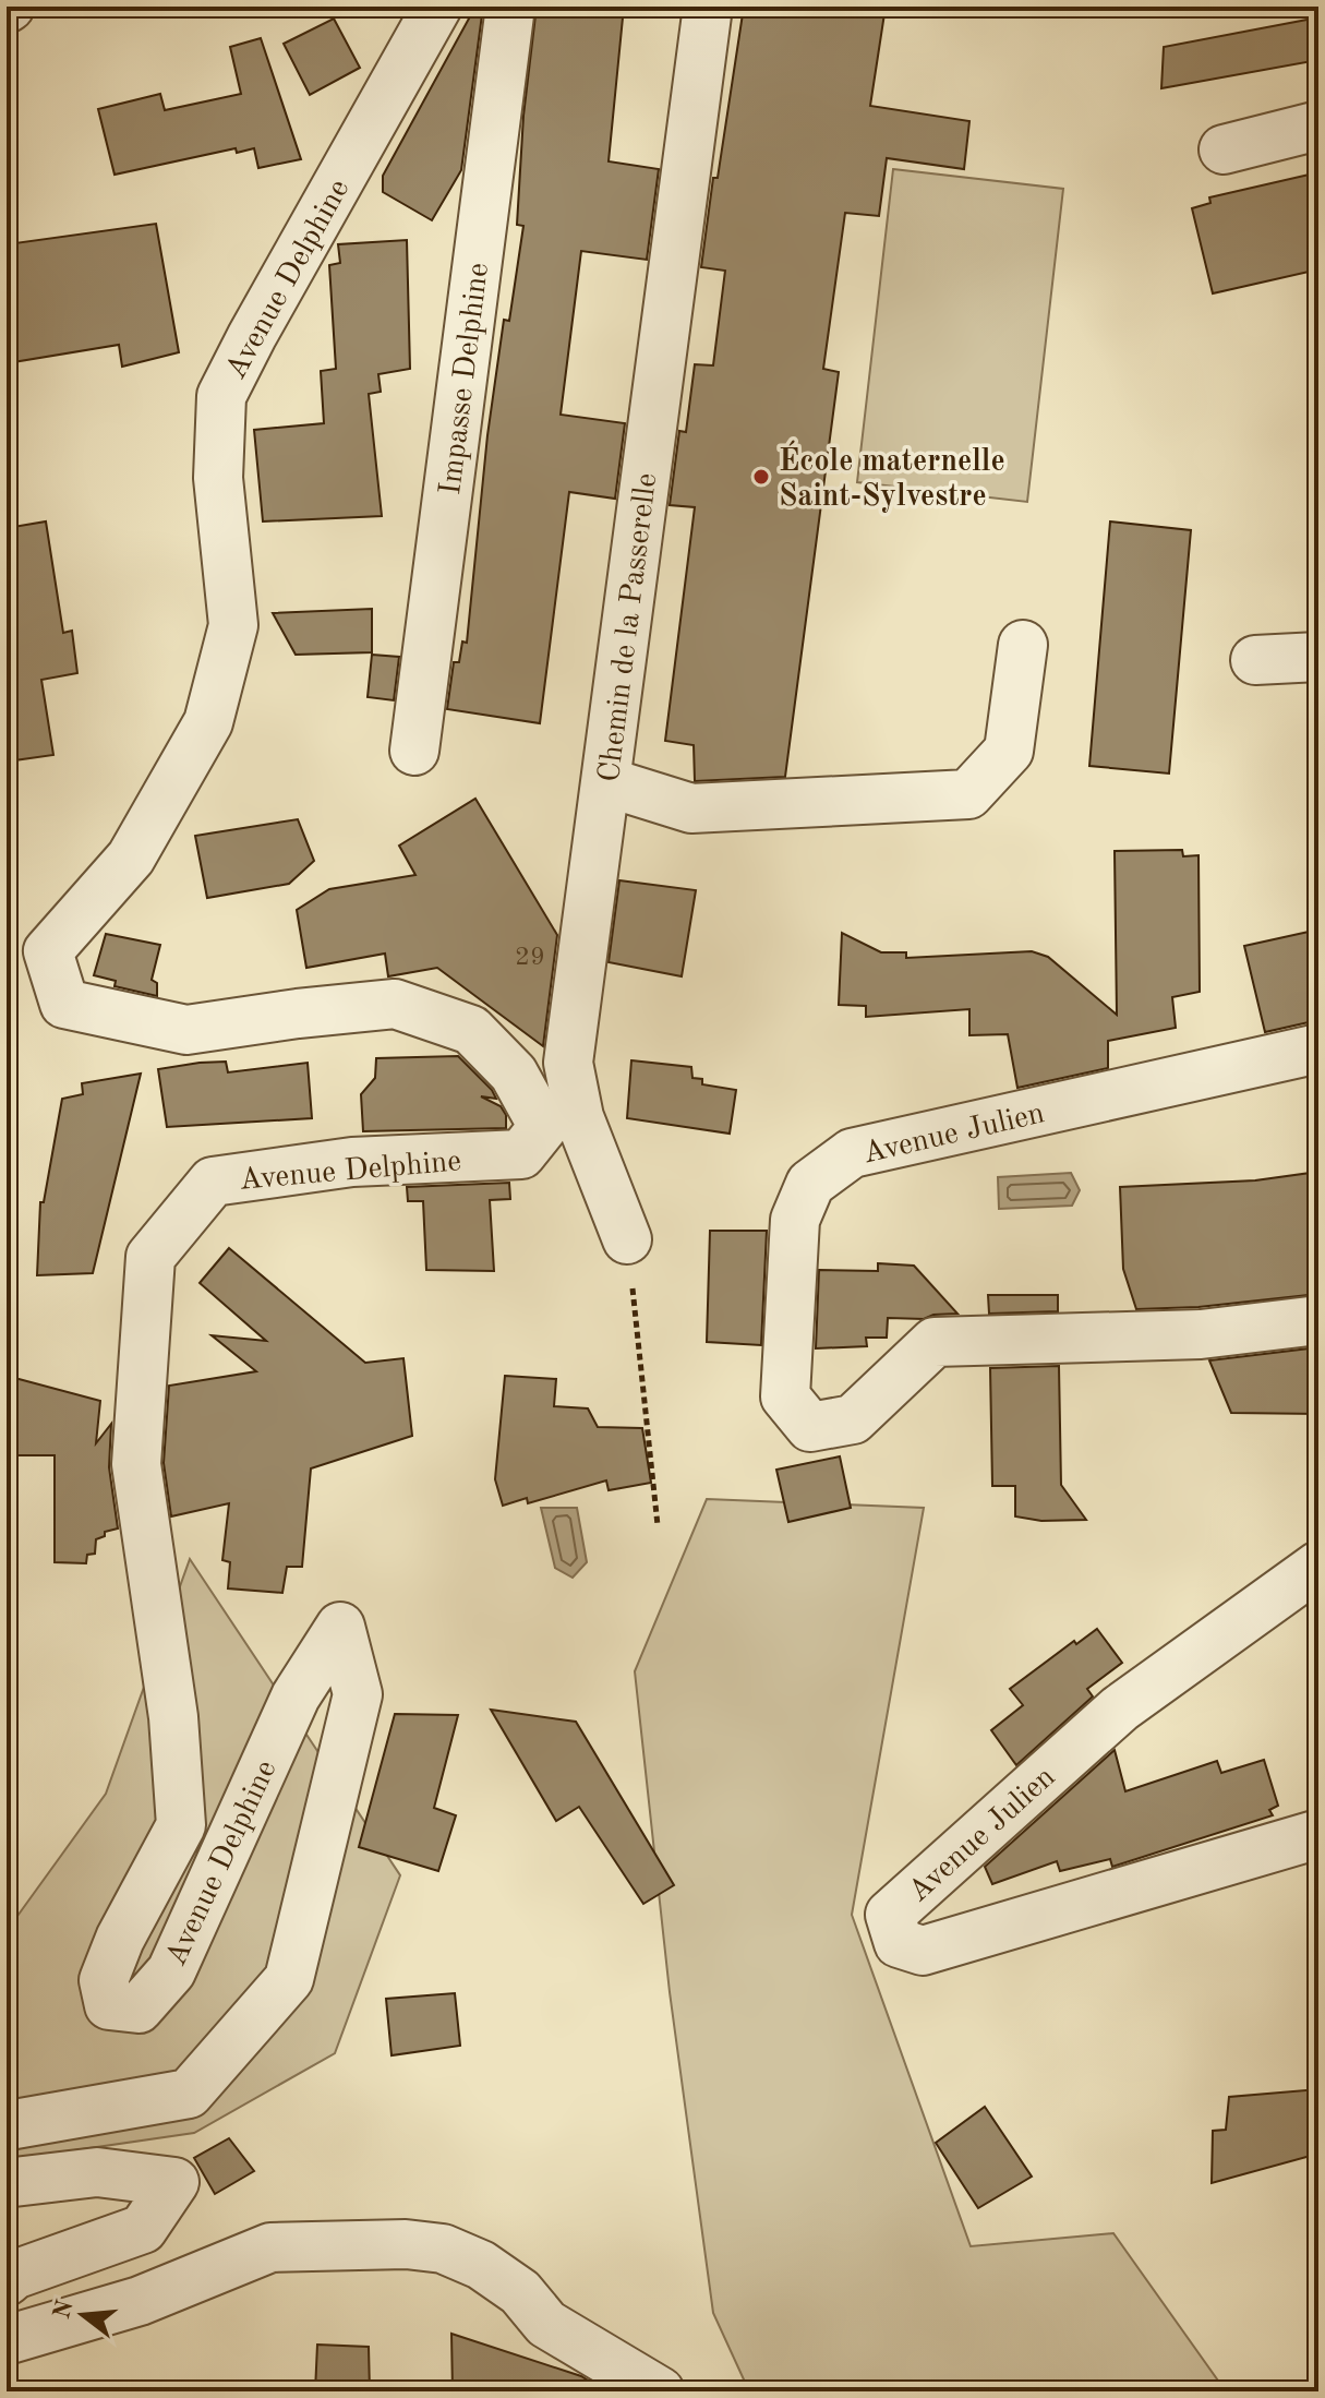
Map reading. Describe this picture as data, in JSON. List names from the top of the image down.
{
  "streets": {
    "street": [
      "Avenue Delphine",
      "Impasse Delphine",
      "Chemin de la Passerelle",
      "Avenue Julien"
    ]
  },
  "places": ["École maternelle Saint-Sylvestre"],
  "house_numbers": ["29"],
  "north": "left"
}
